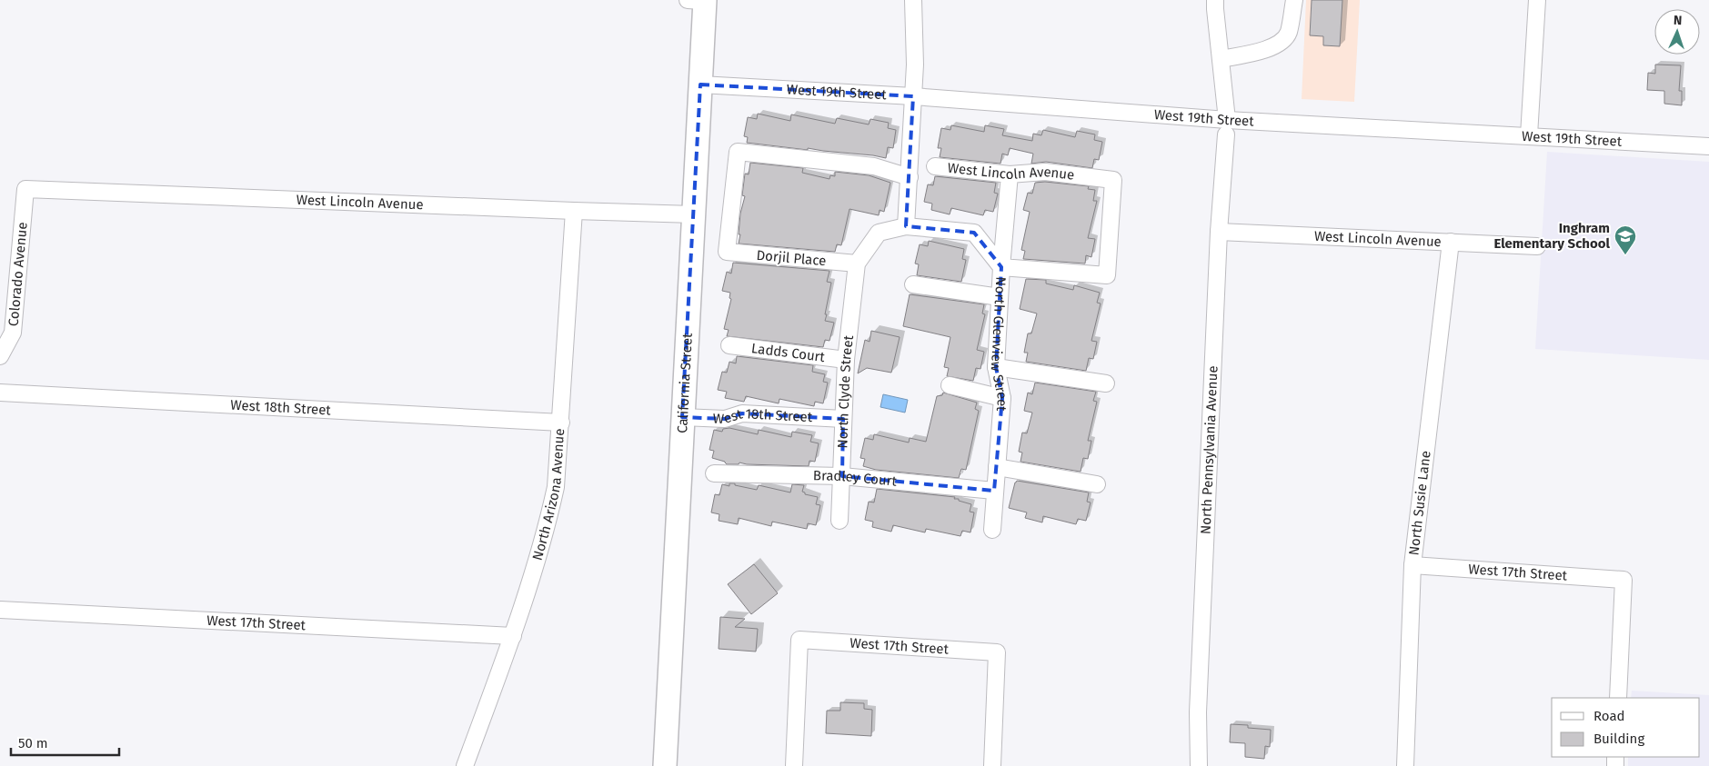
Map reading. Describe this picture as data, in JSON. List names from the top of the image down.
{
  "streets": {
    "street": [
      "West 19th Street",
      "West Lincoln Avenue",
      "Dorjil Place",
      "Colorado Avenue",
      "North Glenview Street",
      "Ladds Court",
      "California Street",
      "North Clyde Street",
      "West 18th Street",
      "North Pennsylvania Avenue",
      "Bradley Court",
      "North Arizona Avenue",
      "North Susie Lane",
      "West 17th Street"
    ]
  },
  "crossings": [
    ["West 19th Street", "California Street"],
    ["West 19th Street", "North Pennsylvania Avenue"],
    ["West Lincoln Avenue", "Colorado Avenue"],
    ["West Lincoln Avenue", "North Glenview Street"],
    ["West Lincoln Avenue", "California Street"],
    ["West Lincoln Avenue", "North Pennsylvania Avenue"],
    ["West Lincoln Avenue", "North Arizona Avenue"],
    ["West Lincoln Avenue", "North Susie Lane"],
    ["Dorjil Place", "North Glenview Street"],
    ["Dorjil Place", "North Clyde Street"],
    ["North Glenview Street", "North Clyde Street"],
    ["North Glenview Street", "Bradley Court"],
    ["Ladds Court", "North Clyde Street"],
    ["California Street", "West 18th Street"],
    ["North Clyde Street", "West 18th Street"],
    ["North Clyde Street", "Bradley Court"],
    ["West 18th Street", "North Arizona Avenue"],
    ["North Arizona Avenue", "West 17th Street"],
    ["North Susie Lane", "West 17th Street"]
  ],
  "places": {
    "school or university": ["Inghram Elementary School"]
  },
  "legend": ["Road", "Building"],
  "scale_bar": "50 m",
  "north": "top"
}
